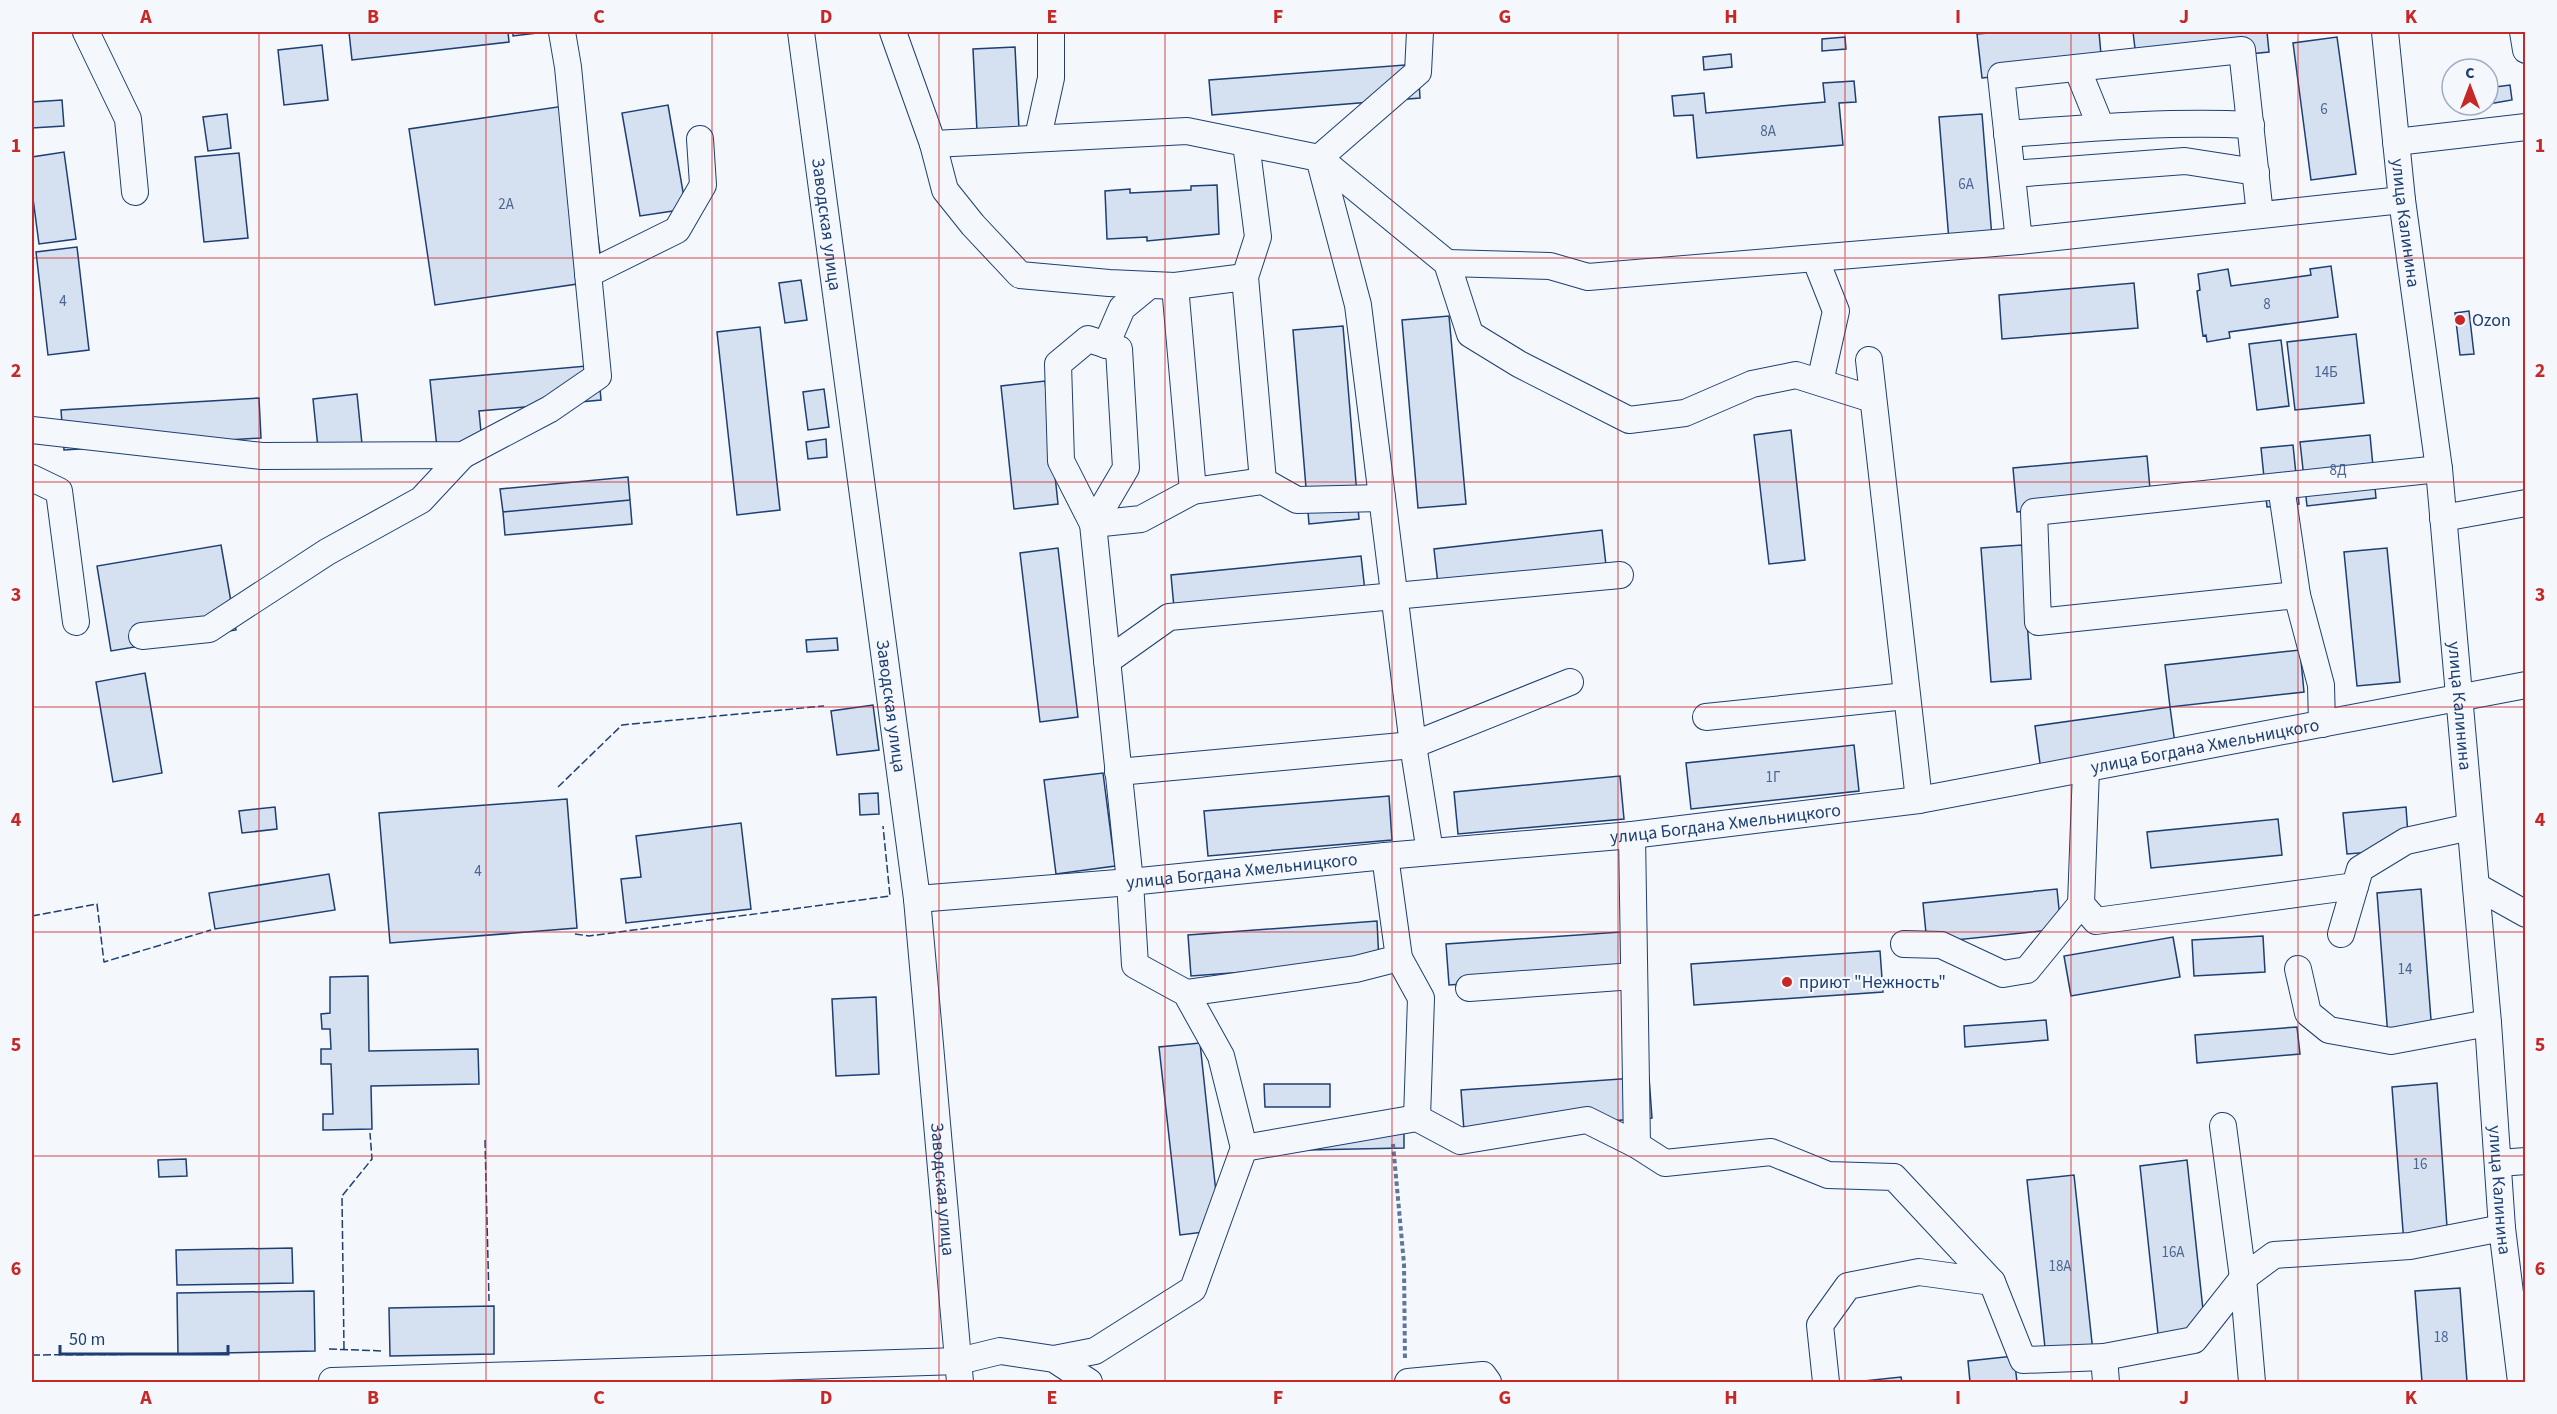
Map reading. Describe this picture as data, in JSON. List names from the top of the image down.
{
  "streets": {
    "street": ["улица Калинина", "Заводская улица", "улица Богдана Хмельницкого"]
  },
  "crossings": [
    ["улица Калинина", "улица Богдана Хмельницкого"],
    ["Заводская улица", "улица Богдана Хмельницкого"]
  ],
  "places": ["Ozon", "приют \"Нежность\""],
  "house_numbers": [
    "6",
    "8А",
    "6А",
    "2А",
    "4",
    "8",
    "14Б",
    "8Д",
    "1Г",
    "4",
    "14",
    "16",
    "16А",
    "18А",
    "18"
  ],
  "scale_bar": "50 m",
  "north": "top",
  "grid": {
    "columns": [
      "A",
      "B",
      "C",
      "D",
      "E",
      "F",
      "G",
      "H",
      "I",
      "J",
      "K"
    ],
    "rows": [
      "1",
      "2",
      "3",
      "4",
      "5",
      "6"
    ]
  }
}
